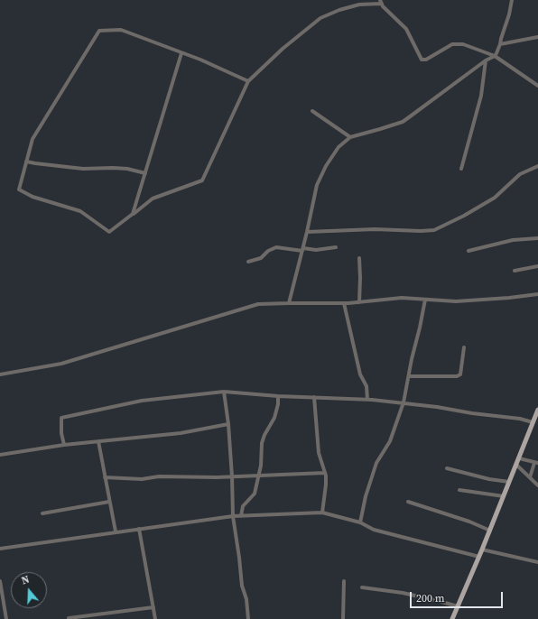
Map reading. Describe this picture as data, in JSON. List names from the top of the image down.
{
  "scale_bar": "200 m",
  "north": "top"
}
